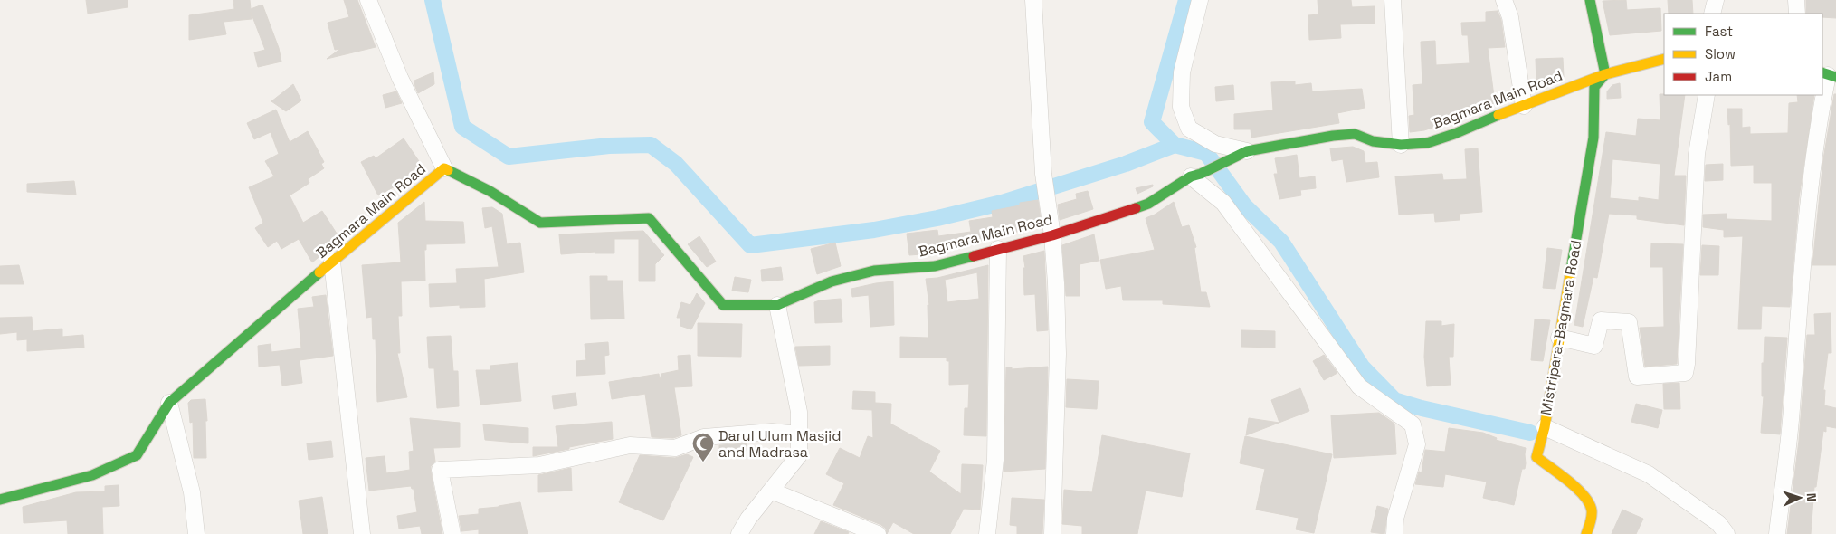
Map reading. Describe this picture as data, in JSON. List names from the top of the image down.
{
  "streets": {
    "street": ["Bagmara Main Road", "Mistripara-Bagmara Road"]
  },
  "crossings": [
    ["Bagmara Main Road", "Mistripara-Bagmara Road"]
  ],
  "places": {
    "mosque": ["Darul Ulum Masjid and Madrasa"]
  },
  "legend": ["Fast", "Slow", "Jam"],
  "north": "right"
}
